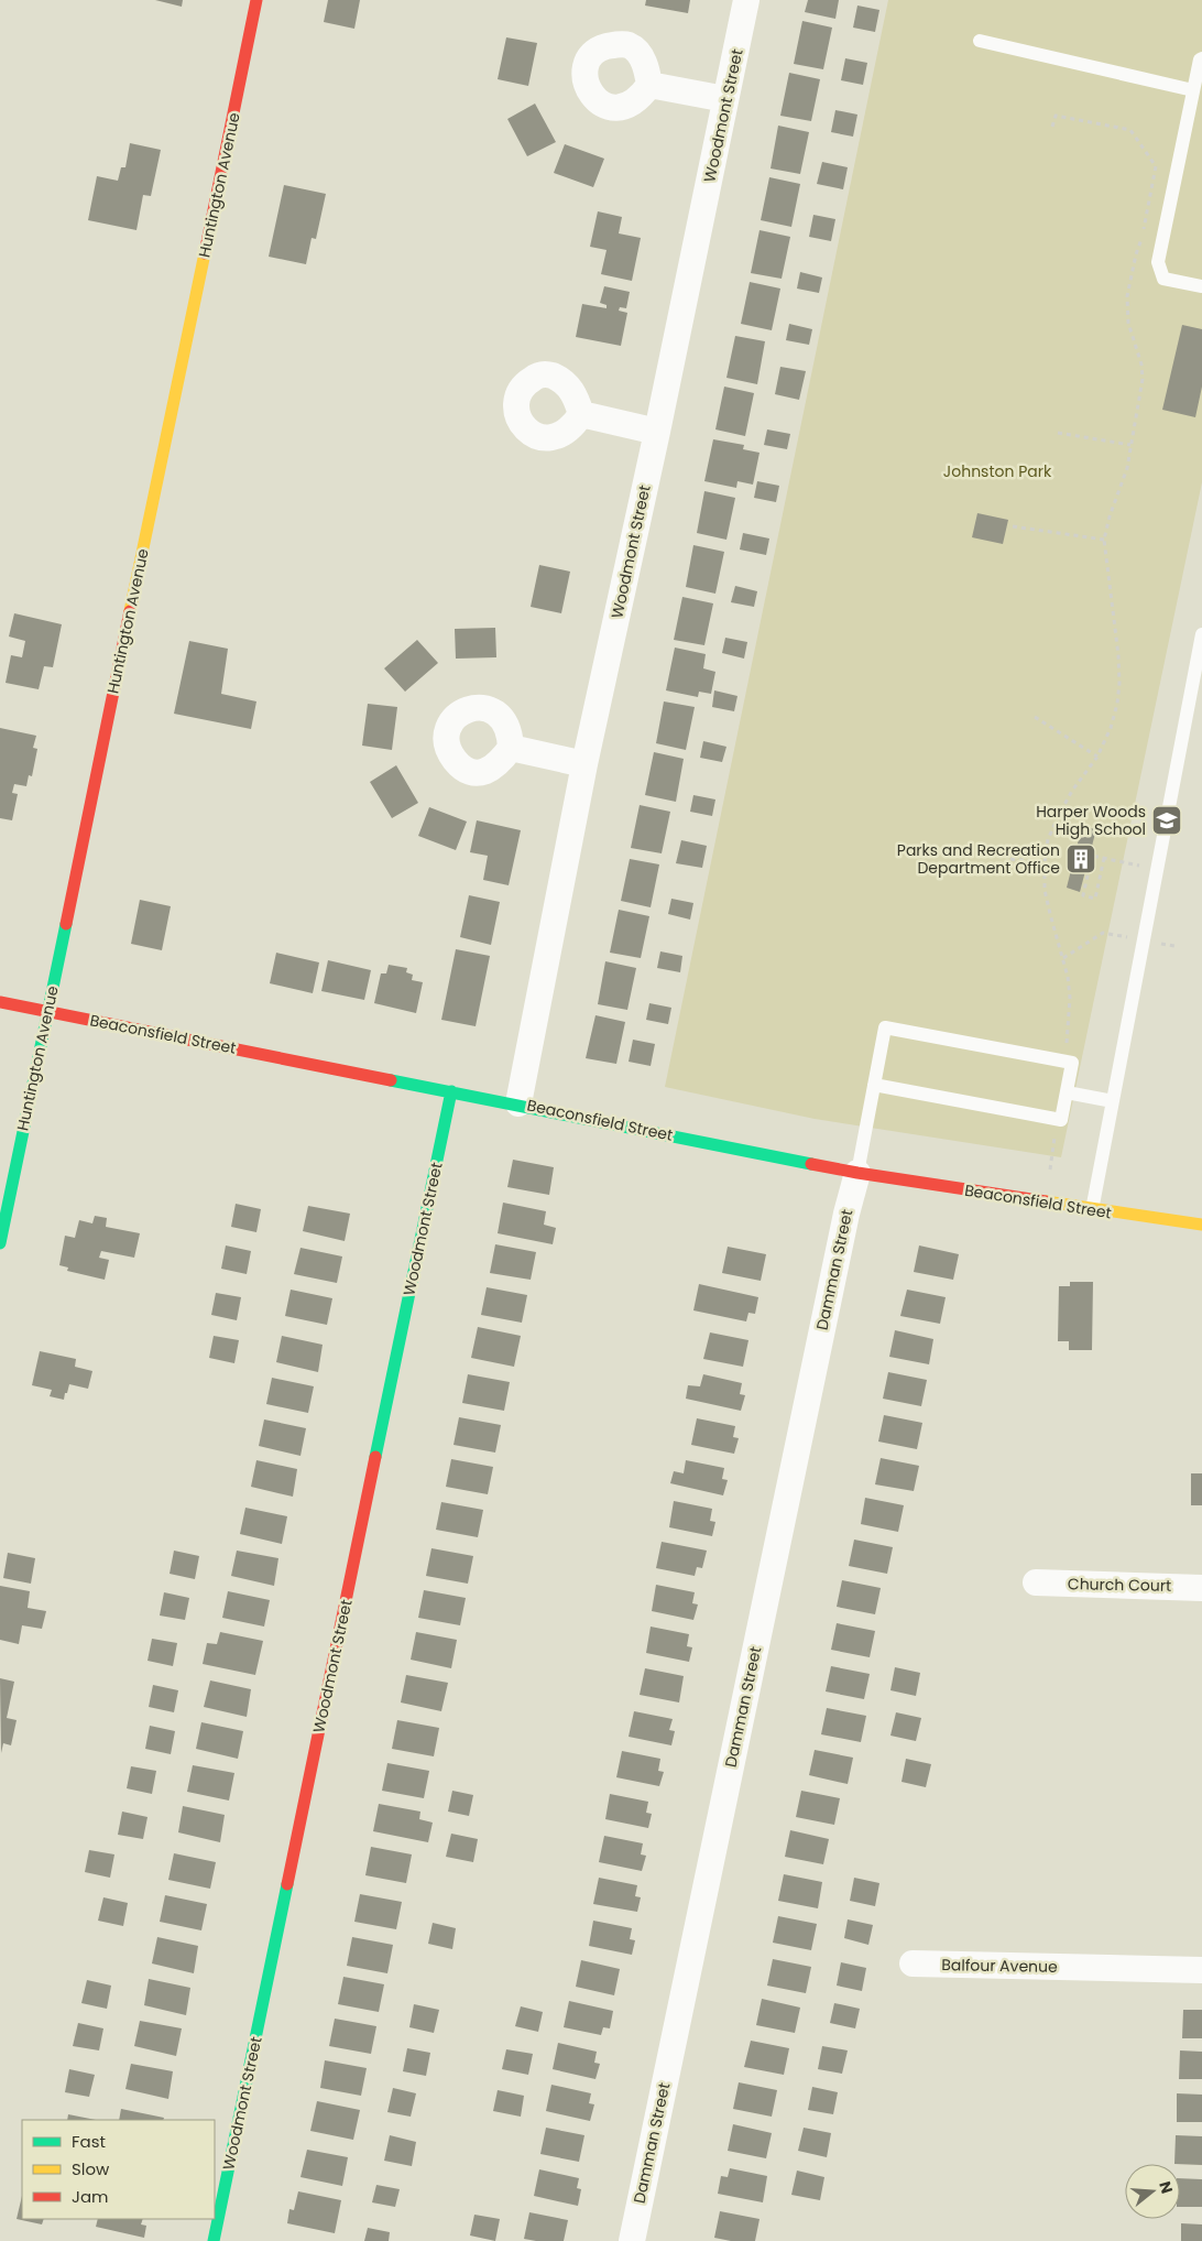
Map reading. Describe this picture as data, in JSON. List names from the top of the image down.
{
  "streets": {
    "street": [
      "Woodmont Street",
      "Huntington Avenue",
      "Beaconsfield Street",
      "Damman Street",
      "Church Court",
      "Balfour Avenue"
    ]
  },
  "crossings": [
    ["Woodmont Street", "Beaconsfield Street"],
    ["Huntington Avenue", "Beaconsfield Street"],
    ["Beaconsfield Street", "Damman Street"]
  ],
  "parks": ["Johnston Park"],
  "places": {
    "school or university": ["Harper Woods High School"],
    "building": ["Parks and Recreation Department Office"]
  },
  "legend": ["Fast", "Slow", "Jam"],
  "north": "right"
}
